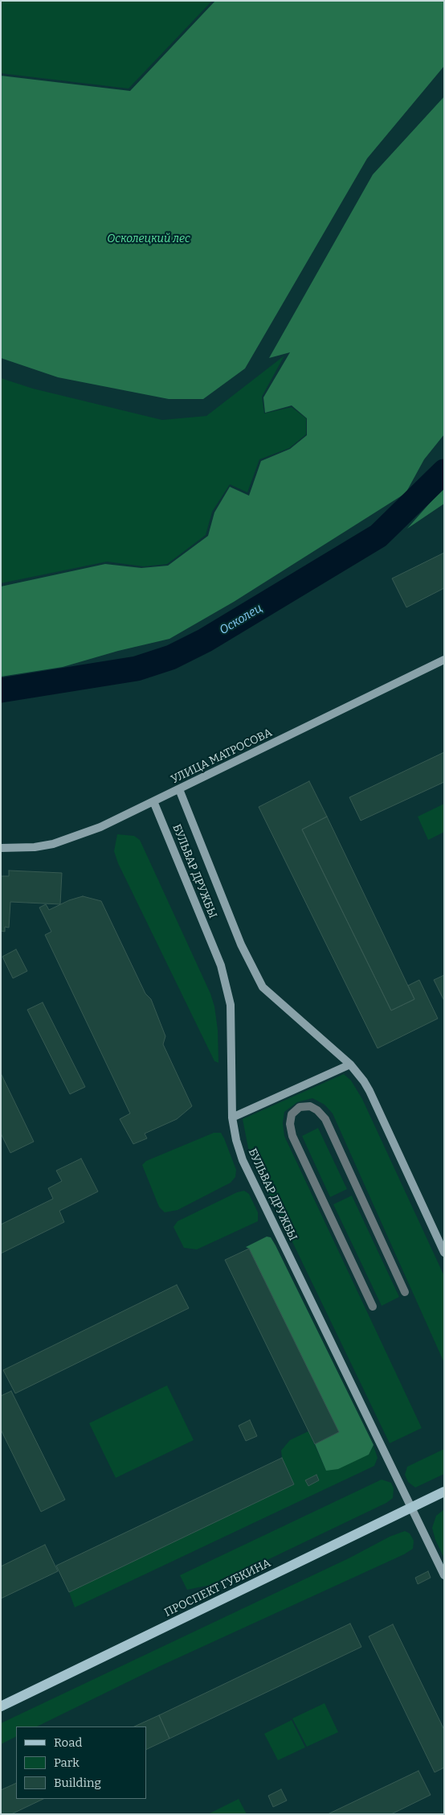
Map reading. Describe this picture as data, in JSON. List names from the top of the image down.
{
  "streets": {
    "main road": ["УЛИЦА МАТРОСОВА", "БУЛЬВАР ДРУЖБЫ", "ПРОСПЕКТ ГУБКИНА"]
  },
  "crossings": [
    ["УЛИЦА МАТРОСОВА", "БУЛЬВАР ДРУЖБЫ"],
    ["БУЛЬВАР ДРУЖБЫ", "ПРОСПЕКТ ГУБКИНА"]
  ],
  "water": ["Осколец"],
  "parks": ["Осколецкий лес"],
  "legend": ["Road", "Park", "Building"]
}
